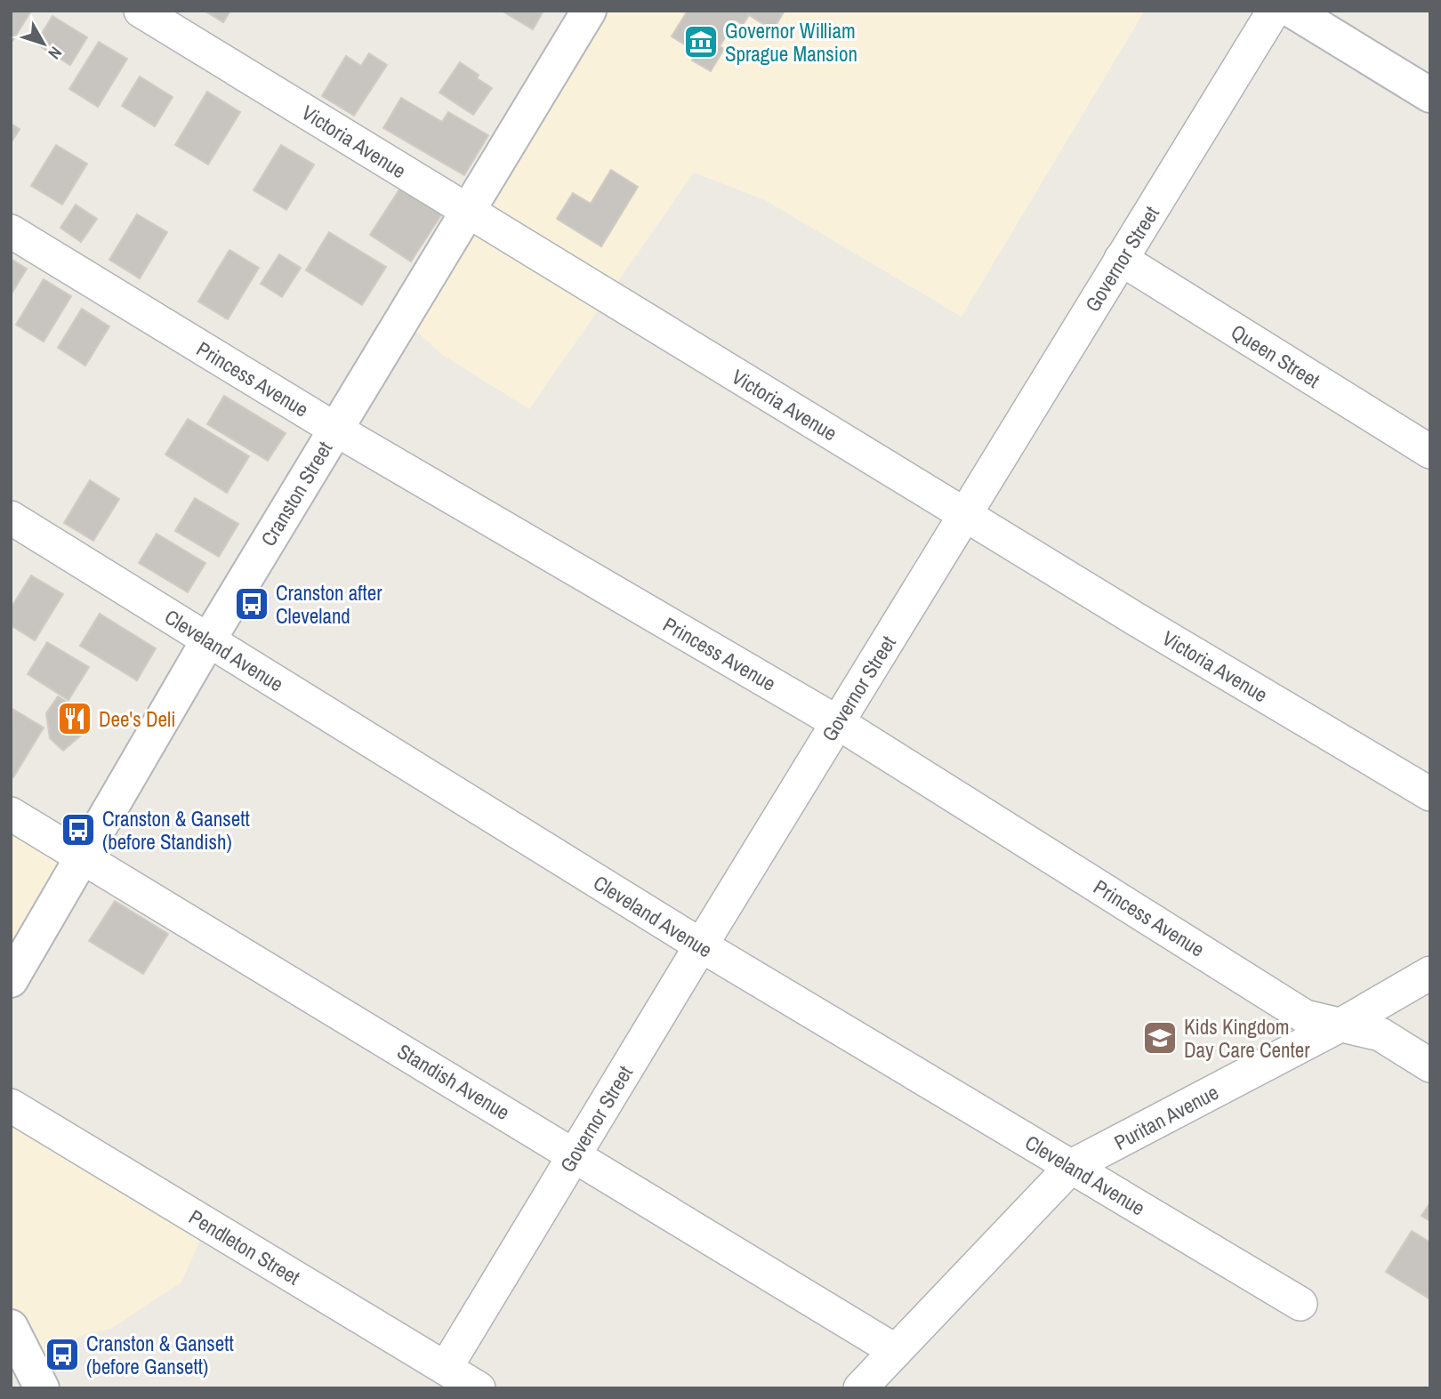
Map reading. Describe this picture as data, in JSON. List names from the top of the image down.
{
  "streets": {
    "main road": ["Cranston Street"],
    "street": [
      "Victoria Avenue",
      "Governor Street",
      "Queen Street",
      "Princess Avenue",
      "Cleveland Avenue",
      "Standish Avenue",
      "Puritan Avenue",
      "Pendleton Street"
    ]
  },
  "crossings": [
    ["Victoria Avenue", "Governor Street"],
    ["Victoria Avenue", "Cranston Street"],
    ["Governor Street", "Queen Street"],
    ["Governor Street", "Princess Avenue"],
    ["Governor Street", "Cleveland Avenue"],
    ["Governor Street", "Standish Avenue"],
    ["Governor Street", "Pendleton Street"],
    ["Princess Avenue", "Cranston Street"],
    ["Princess Avenue", "Puritan Avenue"],
    ["Cranston Street", "Cleveland Avenue"],
    ["Cranston Street", "Standish Avenue"],
    ["Cleveland Avenue", "Puritan Avenue"],
    ["Standish Avenue", "Puritan Avenue"]
  ],
  "places": {
    "museum": ["Governor William Sprague Mansion"],
    "bus stop": ["Cranston after Cleveland", "Cranston & Gansett (before Standish)", "Cranston & Gansett (before Gansett)"],
    "restaurant": ["Dee's Deli"],
    "school or university": ["Kids Kingdom Day Care Center"]
  },
  "north": "bottom right"
}
